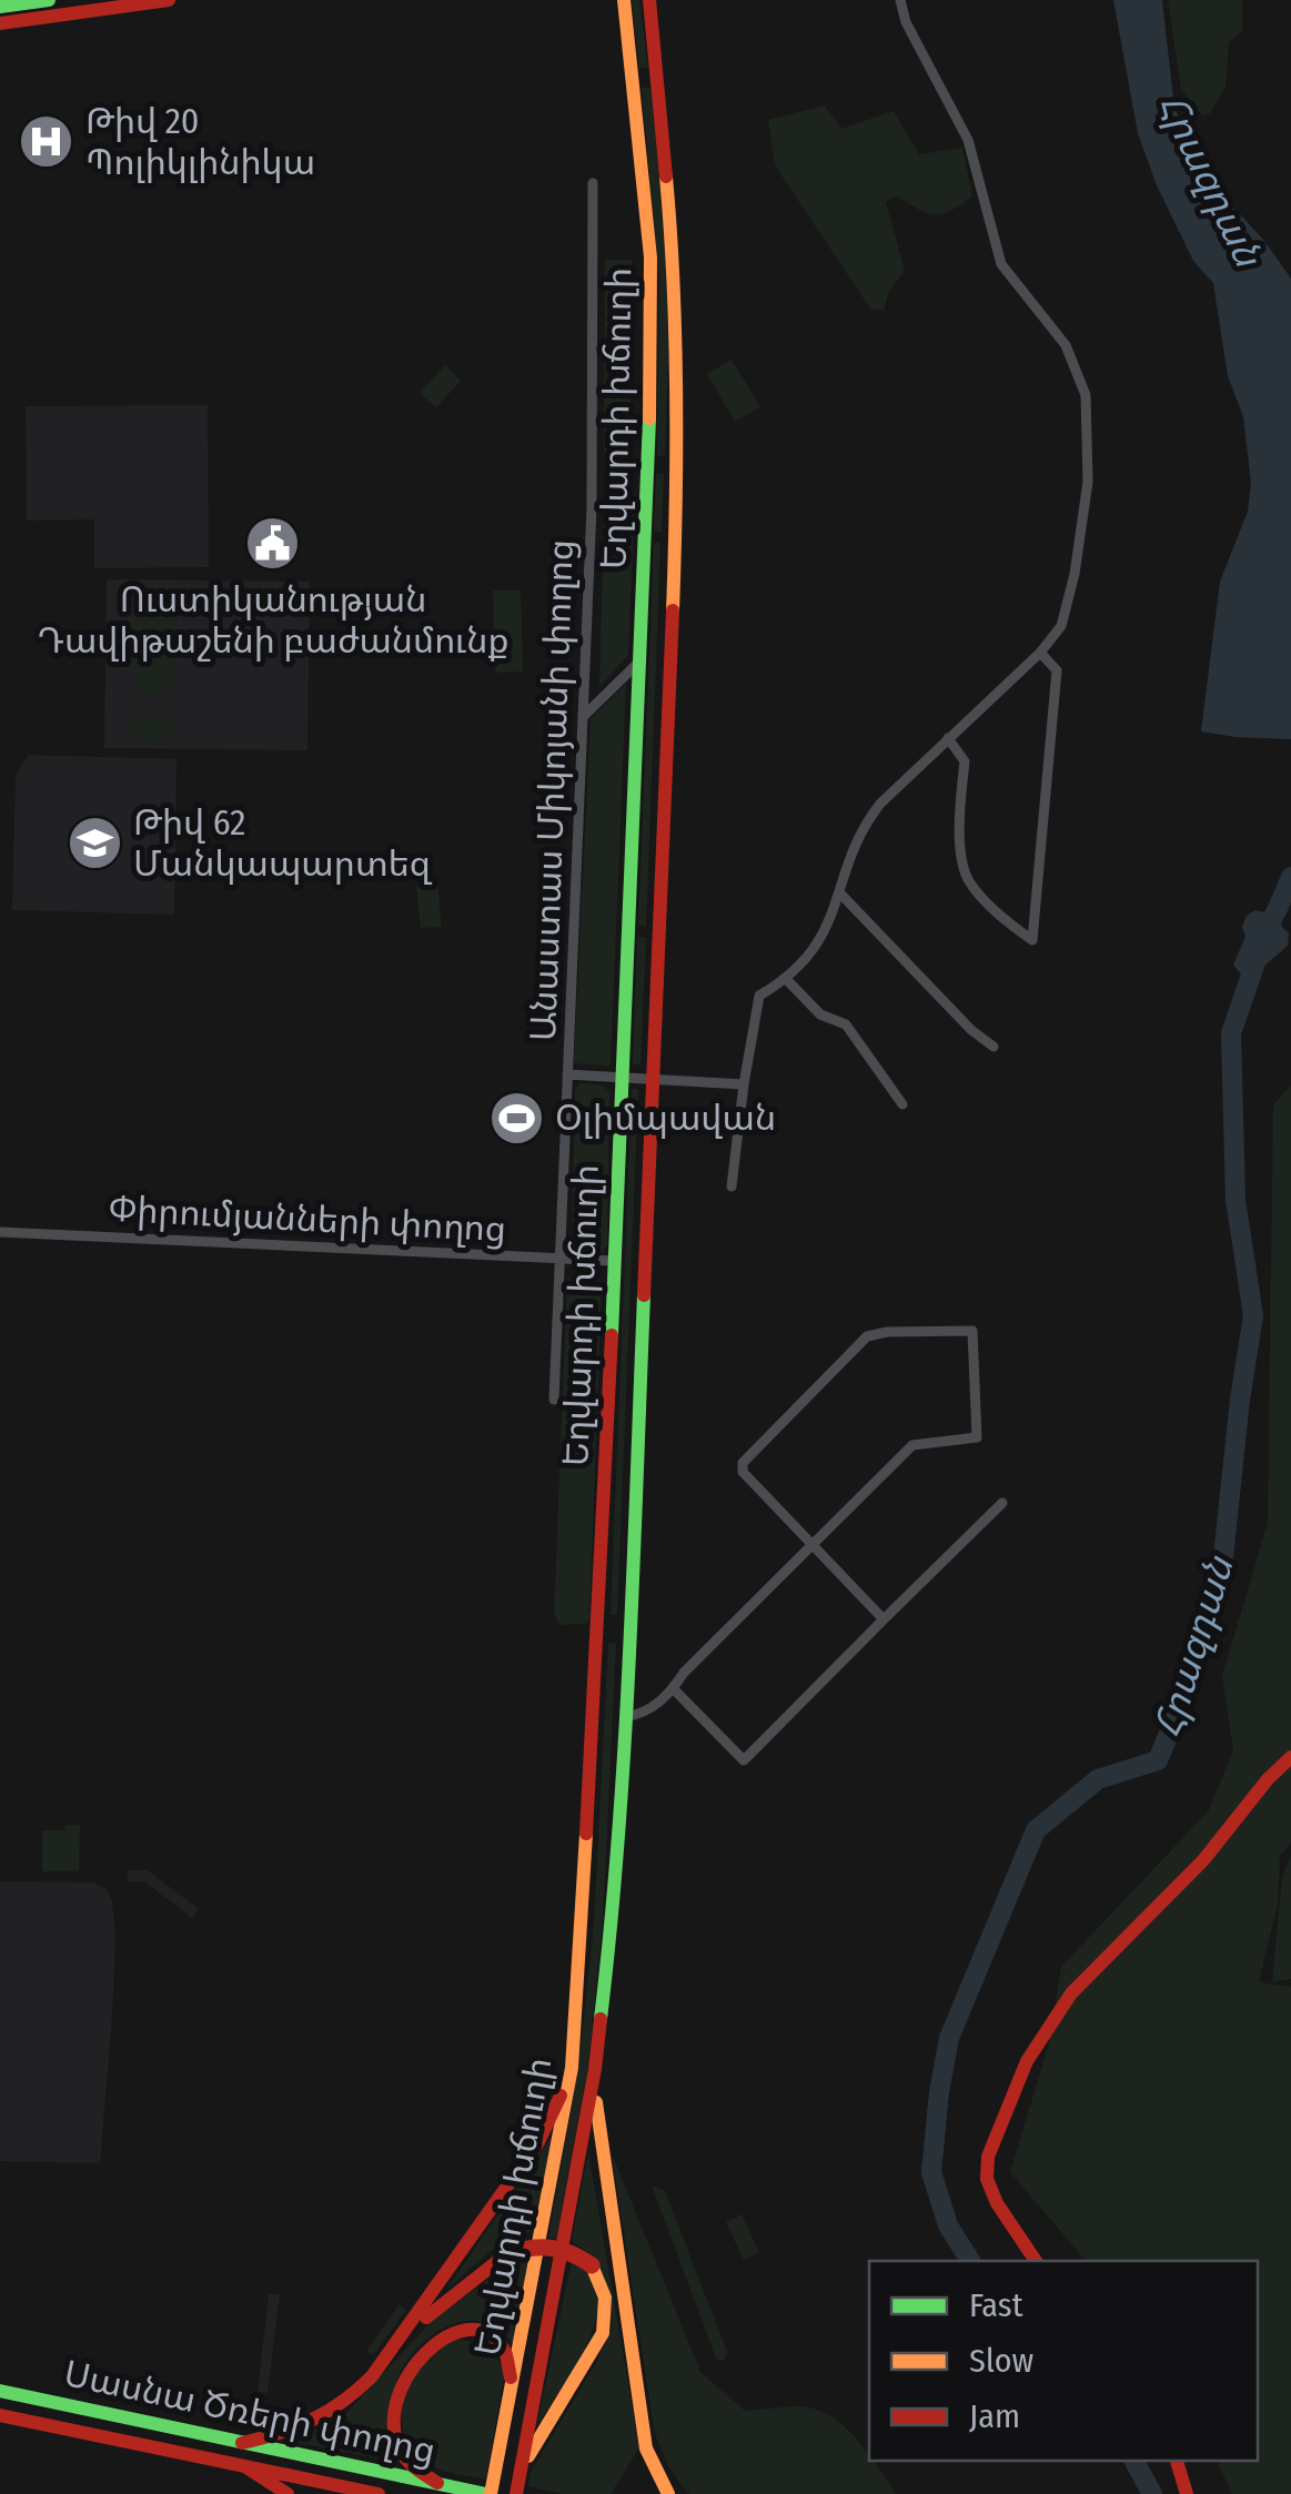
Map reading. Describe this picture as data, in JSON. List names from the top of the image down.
{
  "streets": {
    "main road": ["Եղվարդի խճուղի", "Սասնա Ծռերի փողոց"],
    "street": ["Անաստաս Միկոյանի փողոց", "Փիրումյանների փողոց"]
  },
  "crossings": [
    ["Եղվարդի խճուղի", "Փիրումյանների փողոց"],
    ["Եղվարդի խճուղի", "Սասնա Ծռերի փողոց"],
    ["Անաստաս Միկոյանի փողոց", "Փիրումյանների փողոց"]
  ],
  "water": ["Հրազդան"],
  "places": {
    "hospital": ["Թիվ 20 Պոլիկլինիկա"],
    "public building": ["Ուստիկանության Դավիթաշենի բաժանմունք"],
    "school or university": ["Թիվ 62 Մանկապարտեզ"],
    "sports": ["Օլիմպավան"]
  },
  "legend": ["Fast", "Slow", "Jam"]
}
